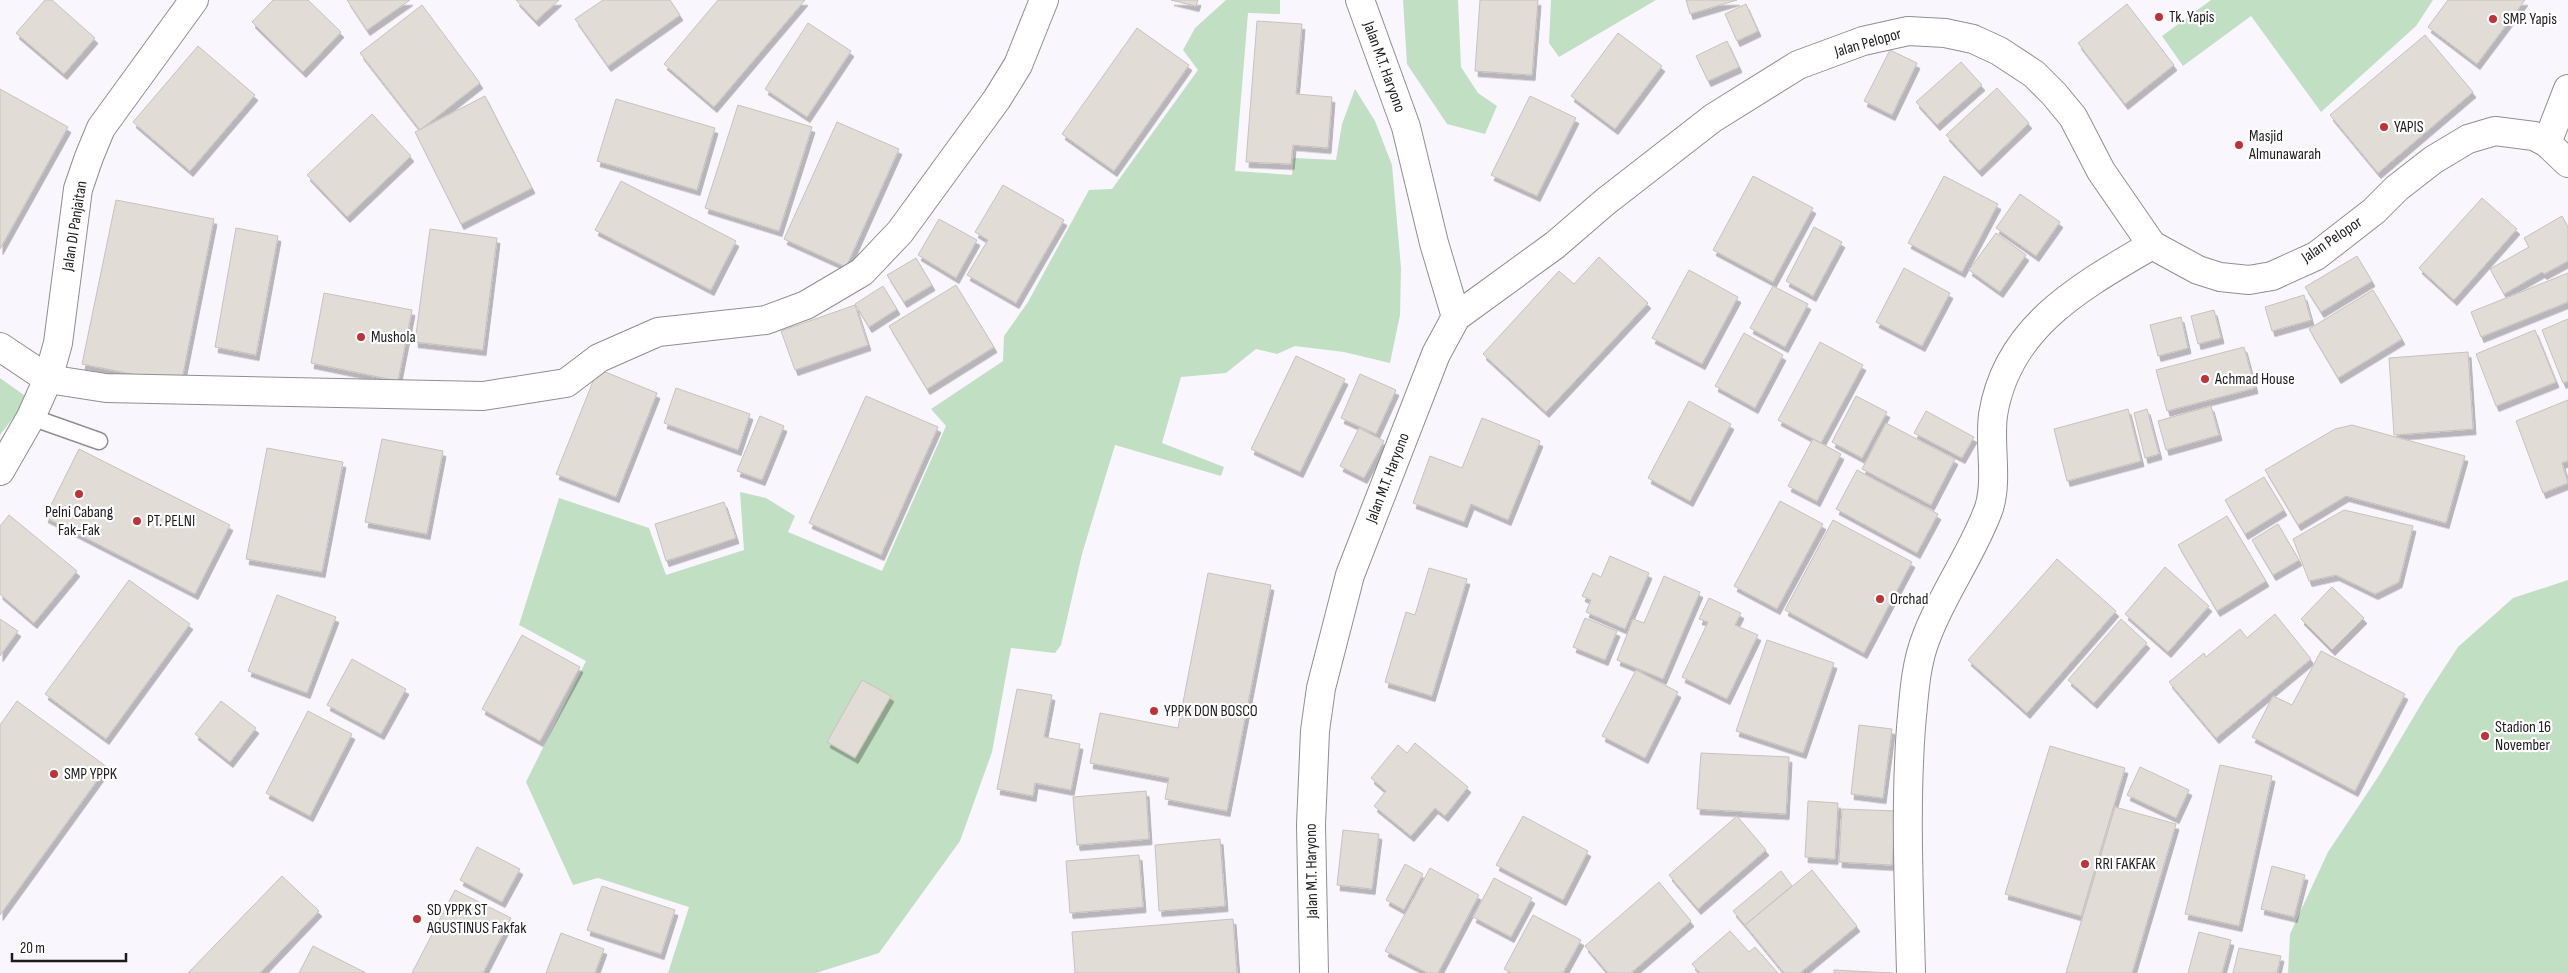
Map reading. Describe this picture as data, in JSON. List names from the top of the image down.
{
  "streets": {
    "main road": ["Jalan Pelopor", "Jalan M.T. Haryono", "Jalan DI Panjaitan"]
  },
  "crossings": [
    ["Jalan Pelopor", "Jalan M.T. Haryono"]
  ],
  "places": [
    "Tk. Yapis",
    "SMP. Yapis",
    "YAPIS",
    "Masjid Almunawarah",
    "Mushola",
    "Achmad House",
    "Pelni Cabang Fak-Fak",
    "PT. PELNI",
    "Orchad",
    "YPPK DON BOSCO",
    "Stadion 16 November",
    "SMP YPPK",
    "RRI FAKFAK",
    "SD YPPK ST AGUSTINUS Fakfak"
  ],
  "scale_bar": "20 m"
}
